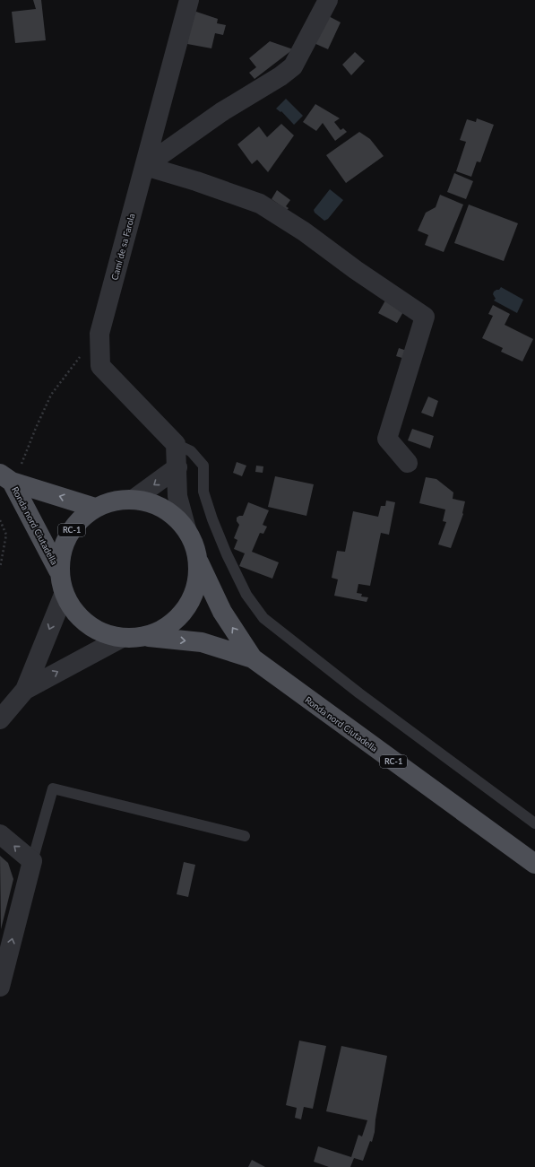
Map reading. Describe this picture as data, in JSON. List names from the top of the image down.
{
  "streets": {
    "main road": ["Ronda nord Ciutadella", "RC-1"],
    "street": ["Camí de sa Farola"]
  },
  "crossings": [
    ["Ronda nord Ciutadella", "RC-1"]
  ]
}
